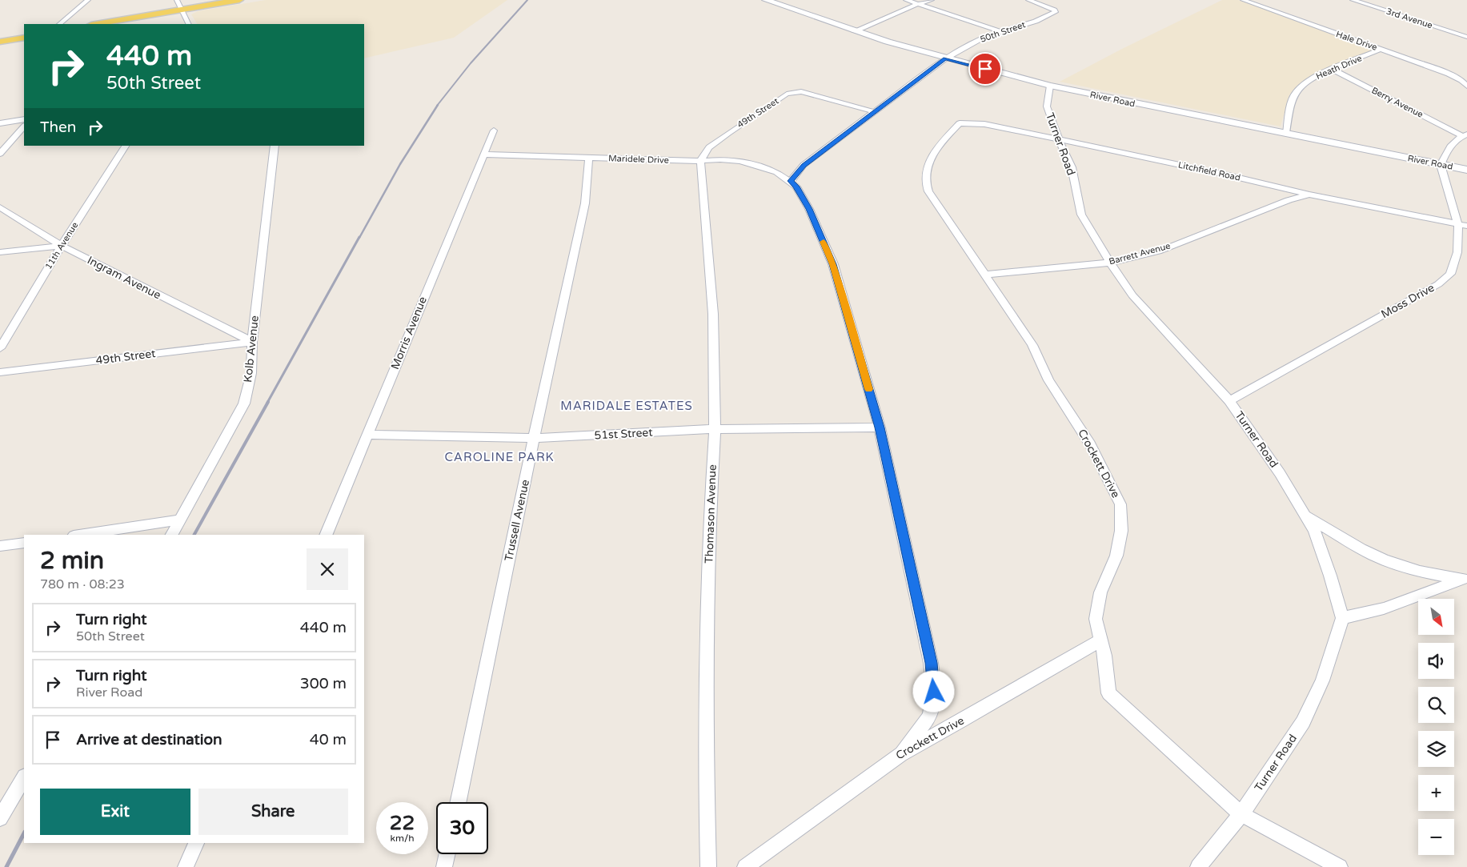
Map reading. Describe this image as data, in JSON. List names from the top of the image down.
{
  "streets": {
    "main road": ["River Road"],
    "street": [
      "3rd Avenue",
      "50th Street",
      "Hale Drive",
      "Heath Drive",
      "Berry Avenue",
      "49th Street",
      "Turner Road",
      "Maridele Drive",
      "Litchfield Road",
      "11th Avenue",
      "Barrett Avenue",
      "Ingram Avenue",
      "Moss Drive",
      "Morris Avenue",
      "Kolb Avenue",
      "51st Street",
      "Crockett Drive",
      "Thomason Avenue",
      "Trussell Avenue"
    ]
  },
  "crossings": [
    ["50th Street", "River Road"],
    ["50th Street", "49th Street"],
    ["50th Street", "Maridele Drive"],
    ["Hale Drive", "Heath Drive"],
    ["Heath Drive", "River Road"],
    ["Heath Drive", "Berry Avenue"],
    ["River Road", "Turner Road"],
    ["River Road", "Moss Drive"],
    ["49th Street", "Maridele Drive"],
    ["49th Street", "Ingram Avenue"],
    ["49th Street", "Kolb Avenue"],
    ["49th Street", "Thomason Avenue"],
    ["Turner Road", "Litchfield Road"],
    ["Turner Road", "Barrett Avenue"],
    ["Turner Road", "Moss Drive"],
    ["Maridele Drive", "Morris Avenue"],
    ["Maridele Drive", "Thomason Avenue"],
    ["Maridele Drive", "Trussell Avenue"],
    ["Litchfield Road", "Barrett Avenue"],
    ["Litchfield Road", "Moss Drive"],
    ["Litchfield Road", "Crockett Drive"],
    ["11th Avenue", "Ingram Avenue"],
    ["Barrett Avenue", "Crockett Drive"],
    ["Ingram Avenue", "Kolb Avenue"],
    ["Morris Avenue", "51st Street"],
    ["51st Street", "Thomason Avenue"],
    ["51st Street", "Trussell Avenue"]
  ],
  "districts": ["MARIDALE ESTATES", "CAROLINE PARK"],
  "north": "bottom right",
  "page": {
    "turn": ["440 m", "50th Street"],
    "then": "Then",
    "heading": ["2 min", "780 m · 08:23"],
    "map_buttons": ["+", "−"],
    "list": [
      {
        "name": "Turn right",
        "note": "50th Street",
        "value": "440 m"
      },
      {
        "name": "Turn right",
        "note": "River Road",
        "value": "300 m"
      },
      {
        "name": "Arrive at destination",
        "value": "40 m"
      }
    ],
    "buttons": ["Exit", "Share"],
    "speed": "22 km/h",
    "limit": "30"
  }
}
